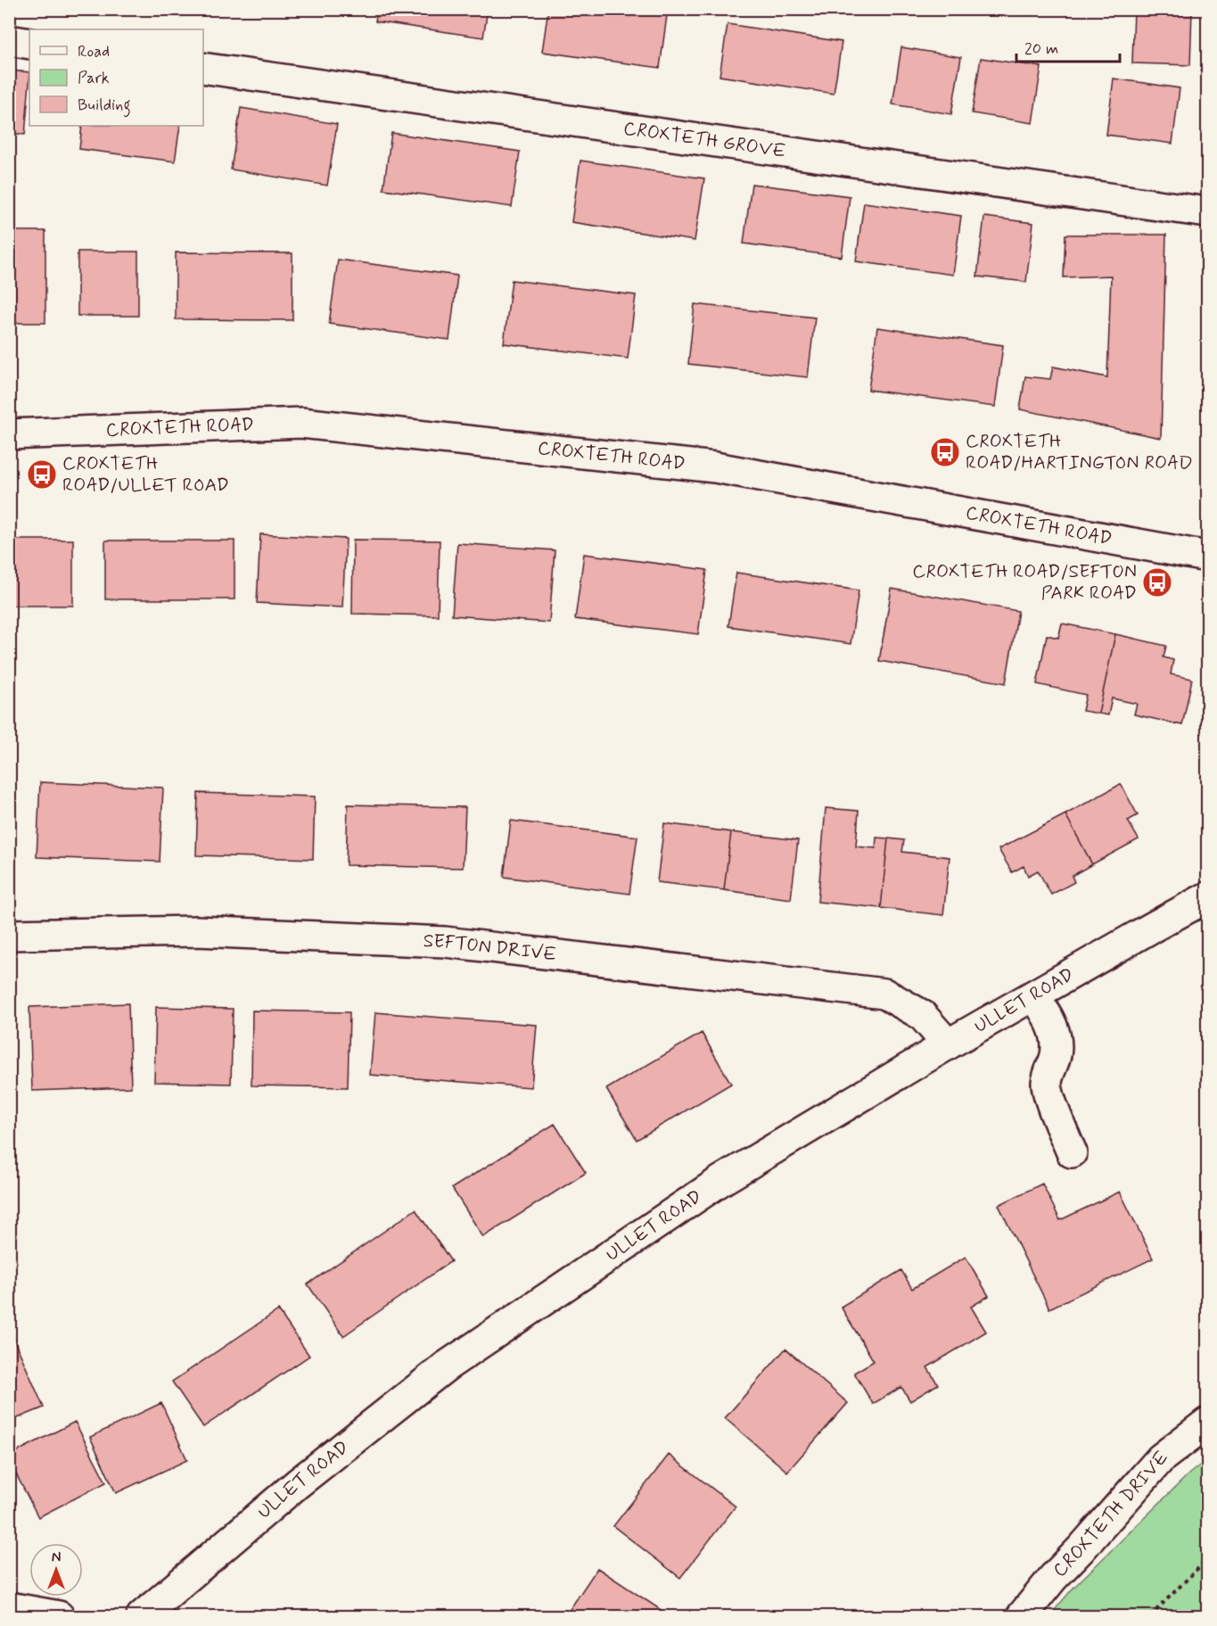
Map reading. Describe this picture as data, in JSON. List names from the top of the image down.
{
  "streets": {
    "main road": [
      "CROXTETH GROVE",
      "CROXTETH ROAD",
      "SEFTON DRIVE",
      "ULLET ROAD",
      "CROXTETH DRIVE"
    ]
  },
  "crossings": [
    ["SEFTON DRIVE", "ULLET ROAD"]
  ],
  "places": {
    "bus stop": ["CROXTETH ROAD/HARTINGTON ROAD", "CROXTETH ROAD/ULLET ROAD", "CROXTETH ROAD/SEFTON PARK ROAD"]
  },
  "legend": ["Road", "Park", "Building"],
  "scale_bar": "20 m",
  "north": "top"
}
